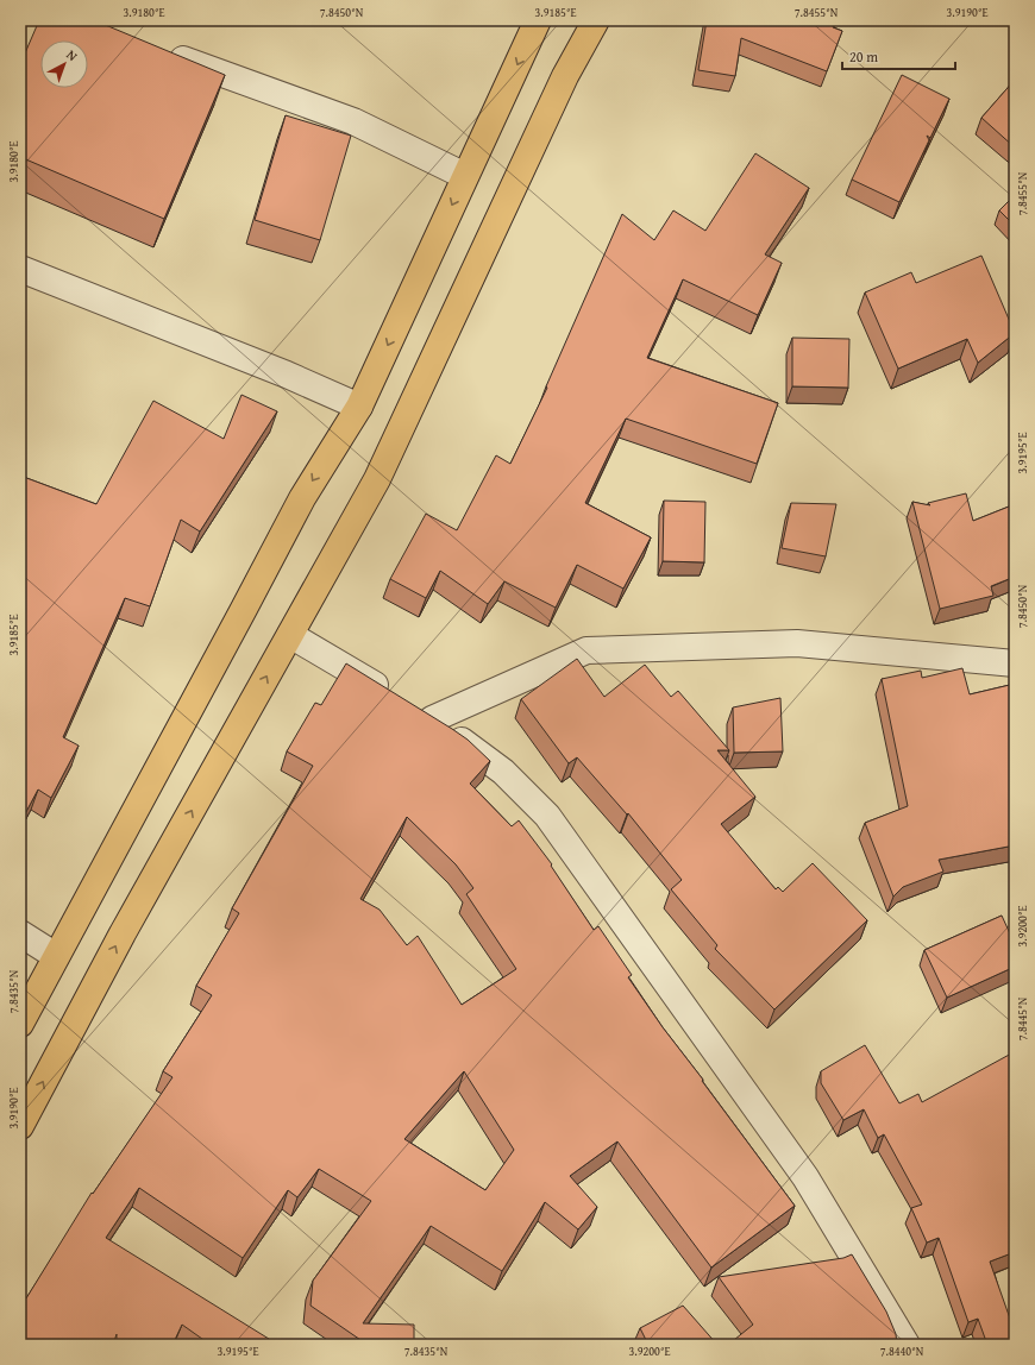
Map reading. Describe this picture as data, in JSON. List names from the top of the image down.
{
  "scale_bar": "20 m",
  "north": "top right",
  "coordinates": [
    "3.9180°E",
    "7.8450°N",
    "3.9185°E",
    "7.8455°N",
    "3.9190°E",
    "3.9195°E",
    "3.9200°E",
    "7.8435°N",
    "7.8445°N",
    "7.8440°N"
  ]
}
